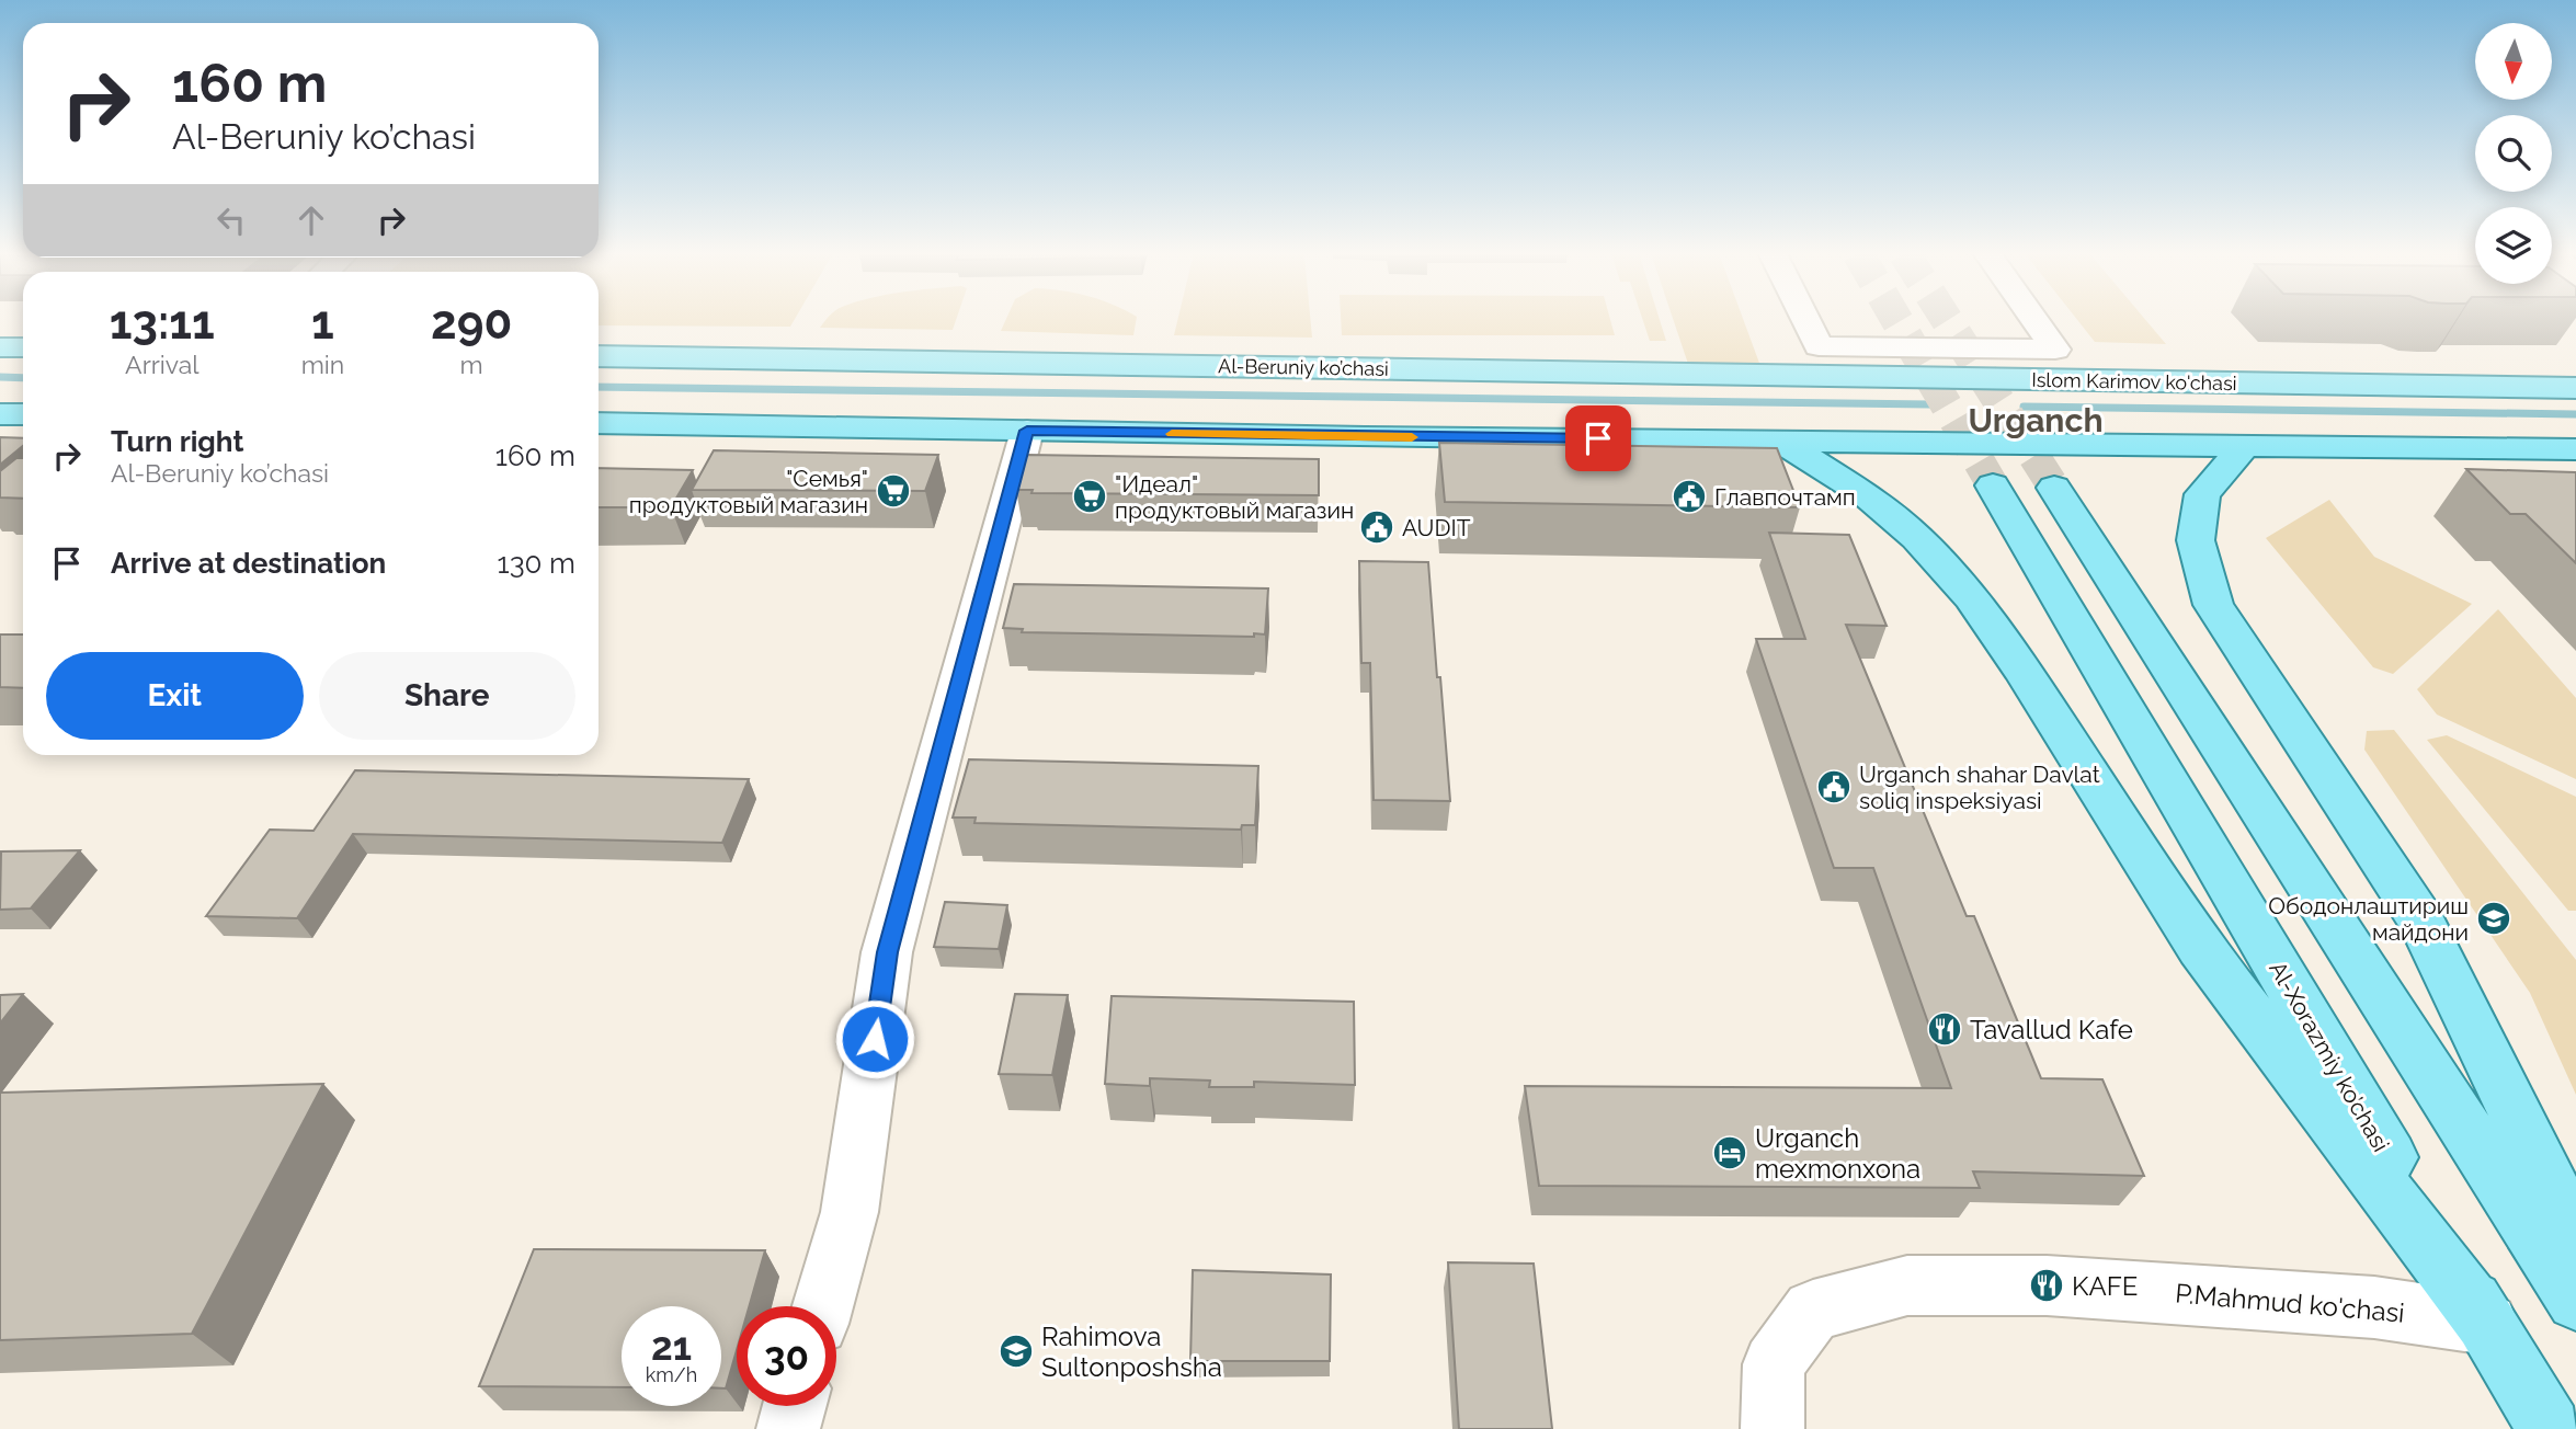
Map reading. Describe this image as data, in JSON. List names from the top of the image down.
{
  "streets": {
    "main road": ["Al-Beruniy ko’chasi", "Islom Karimov ko'chasi", "Al-Xorazmiy ko’chasi"],
    "street": ["P.Mahmud ko'chasi"]
  },
  "crossings": [
    ["Al-Beruniy ko’chasi", "Islom Karimov ko'chasi"],
    ["Al-Xorazmiy ko’chasi", "P.Mahmud ko'chasi"]
  ],
  "districts": ["Urganch"],
  "places": {
    "supermarket": ["\"Семья\" продуктовый магазин", "\"Идеал\" продуктовый магазин"],
    "public building": ["Главпочтамп", "AUDIT", "Urganch shahar Davlat soliq inspeksiyasi"],
    "school or university": ["Ободонлаштириш майдони", "Rahimova Sultonposhsha"],
    "restaurant": ["Tavallud Kafe", "KAFE"],
    "hotel": ["Urganch mexmonxona"]
  },
  "north": "bottom",
  "page": {
    "turn": ["160 m", "Al-Beruniy ko’chasi"],
    "eta": [
      "13:11",
      "Arrival",
      "1",
      "min",
      "290",
      "m"
    ],
    "list": [
      {
        "name": "Turn right",
        "note": "Al-Beruniy ko’chasi",
        "value": "160 m"
      },
      {
        "name": "Arrive at destination",
        "value": "130 m"
      }
    ],
    "buttons": ["Exit", "Share"],
    "speed": "21 km/h",
    "limit": "30"
  }
}
